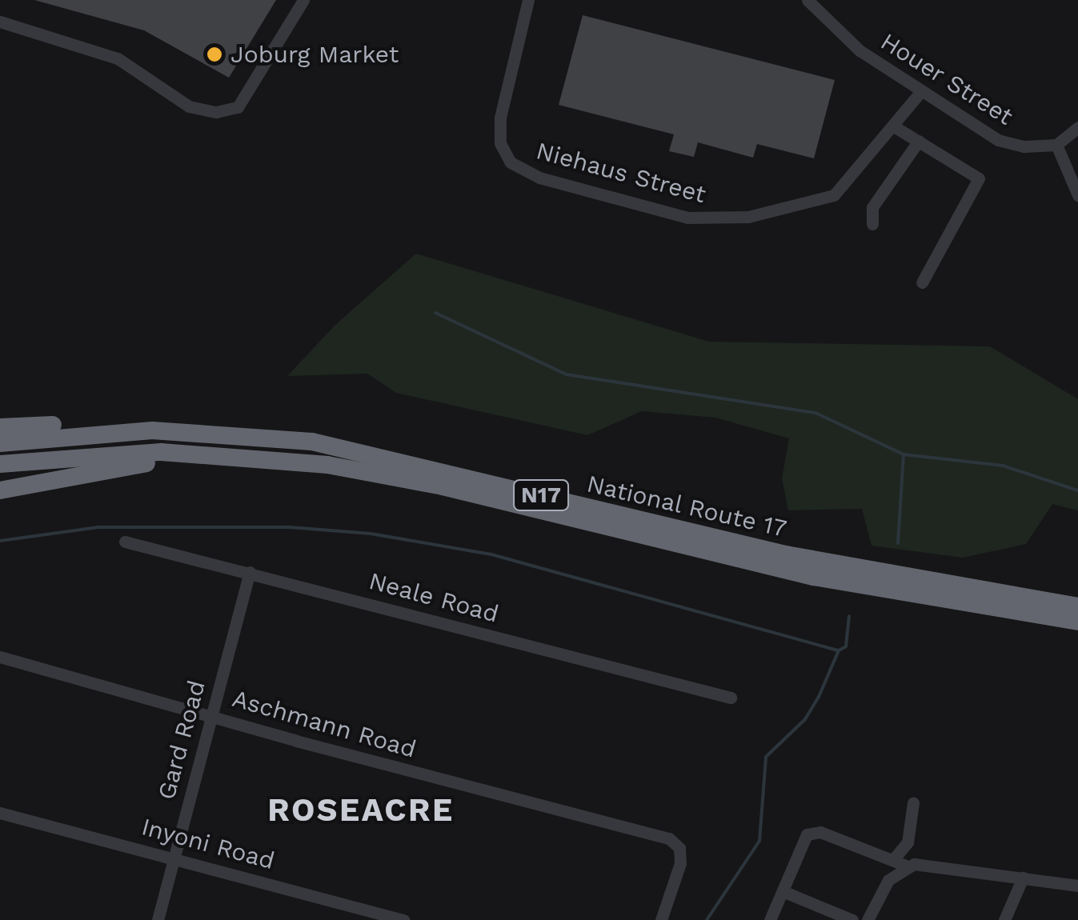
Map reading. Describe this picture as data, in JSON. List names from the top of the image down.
{
  "streets": {
    "highway": ["N17", "National Route 17"],
    "street": [
      "Houer Street",
      "Niehaus Street",
      "Neale Road",
      "Aschmann Road",
      "Gard Road",
      "Inyoni Road"
    ]
  },
  "crossings": [
    ["Houer Street", "Niehaus Street"],
    ["Neale Road", "Gard Road"],
    ["Aschmann Road", "Gard Road"],
    ["Gard Road", "Inyoni Road"]
  ],
  "districts": ["ROSEACRE"],
  "places": ["Joburg Market"]
}
